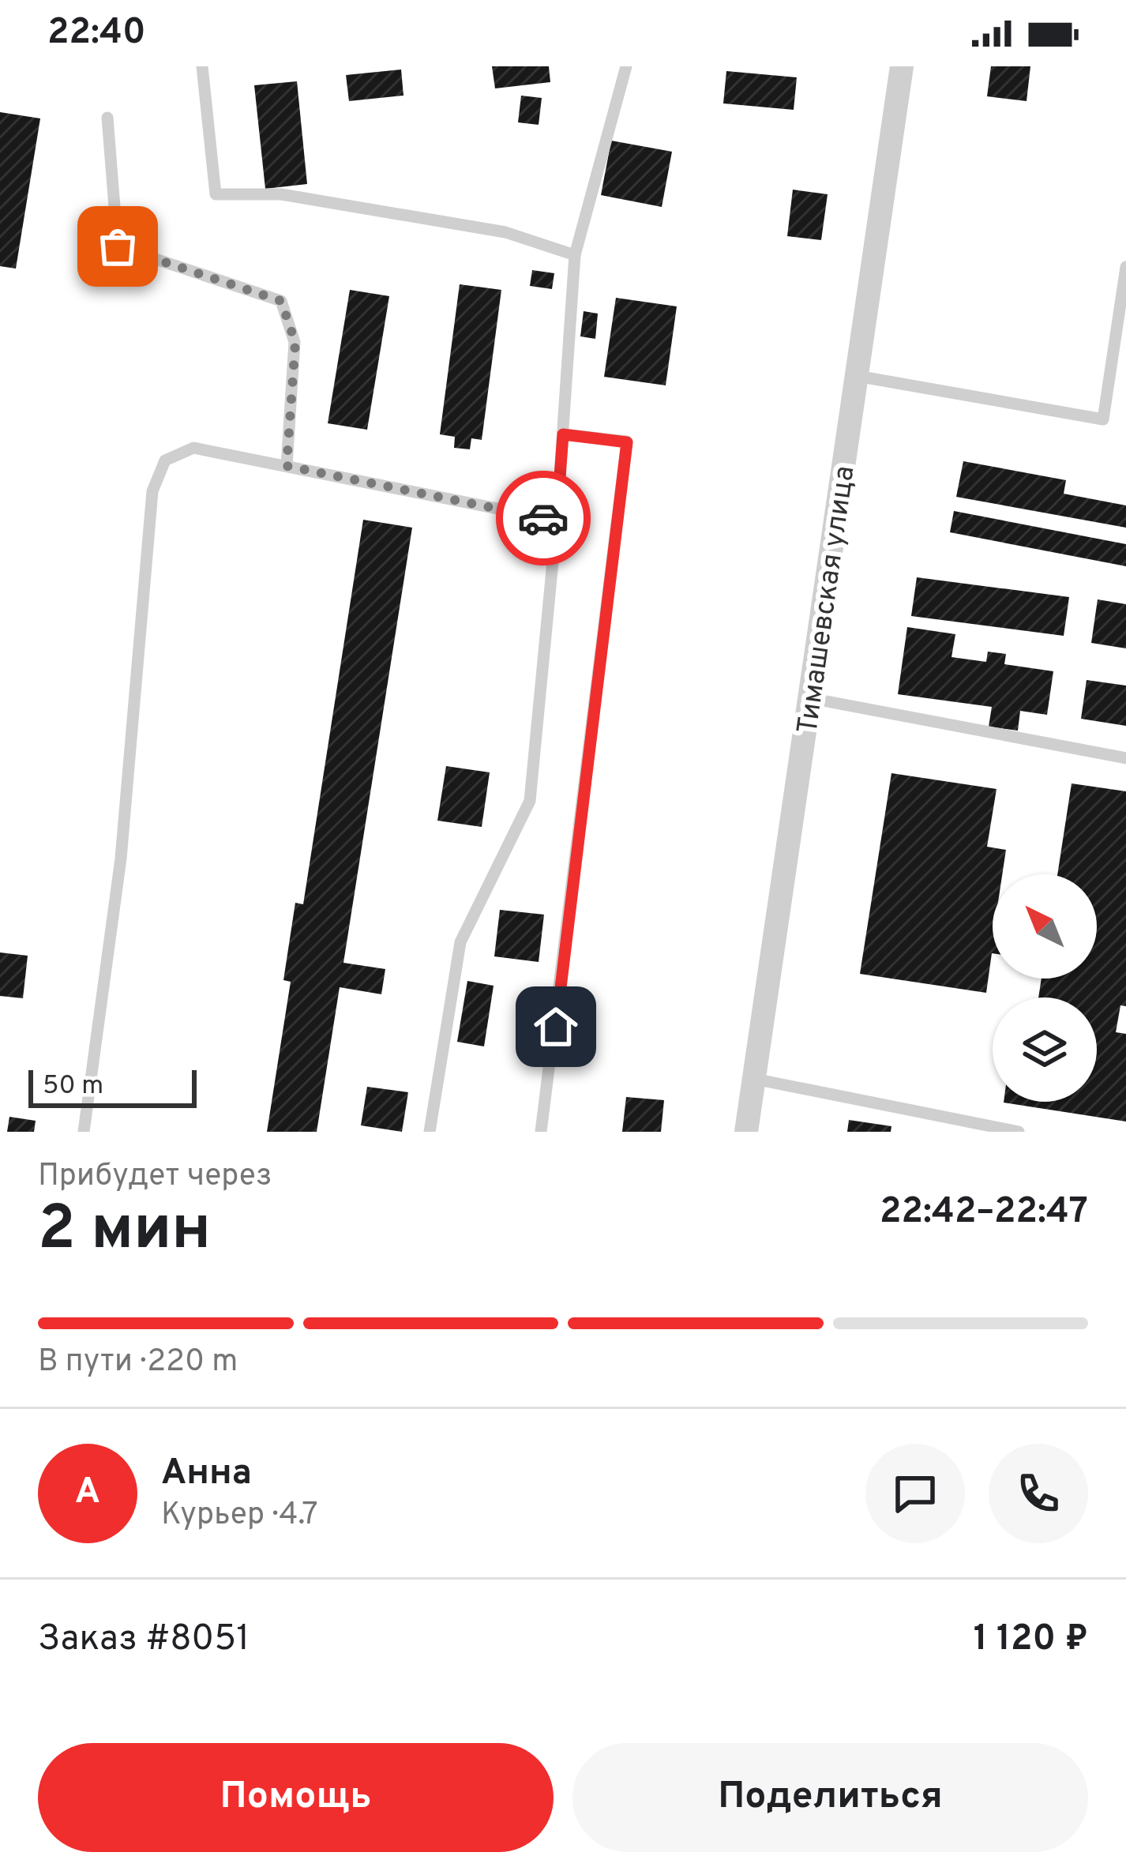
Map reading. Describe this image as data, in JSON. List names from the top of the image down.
{
  "streets": {
    "street": ["Тимашевская улица"]
  },
  "scale_bar": "50 m",
  "north": "top left",
  "page": {
    "status": "22:40",
    "scale": "50 m",
    "heading": ["2 мин", "Прибудет через", "22:42–22:47"],
    "panel": [
      "Анна",
      "Курьер · 4.7",
      "Заказ #8051",
      "1 120 ₽"
    ],
    "bar": "В пути · 220 m",
    "round": "А",
    "buttons": ["Помощь", "Поделиться"]
  }
}
